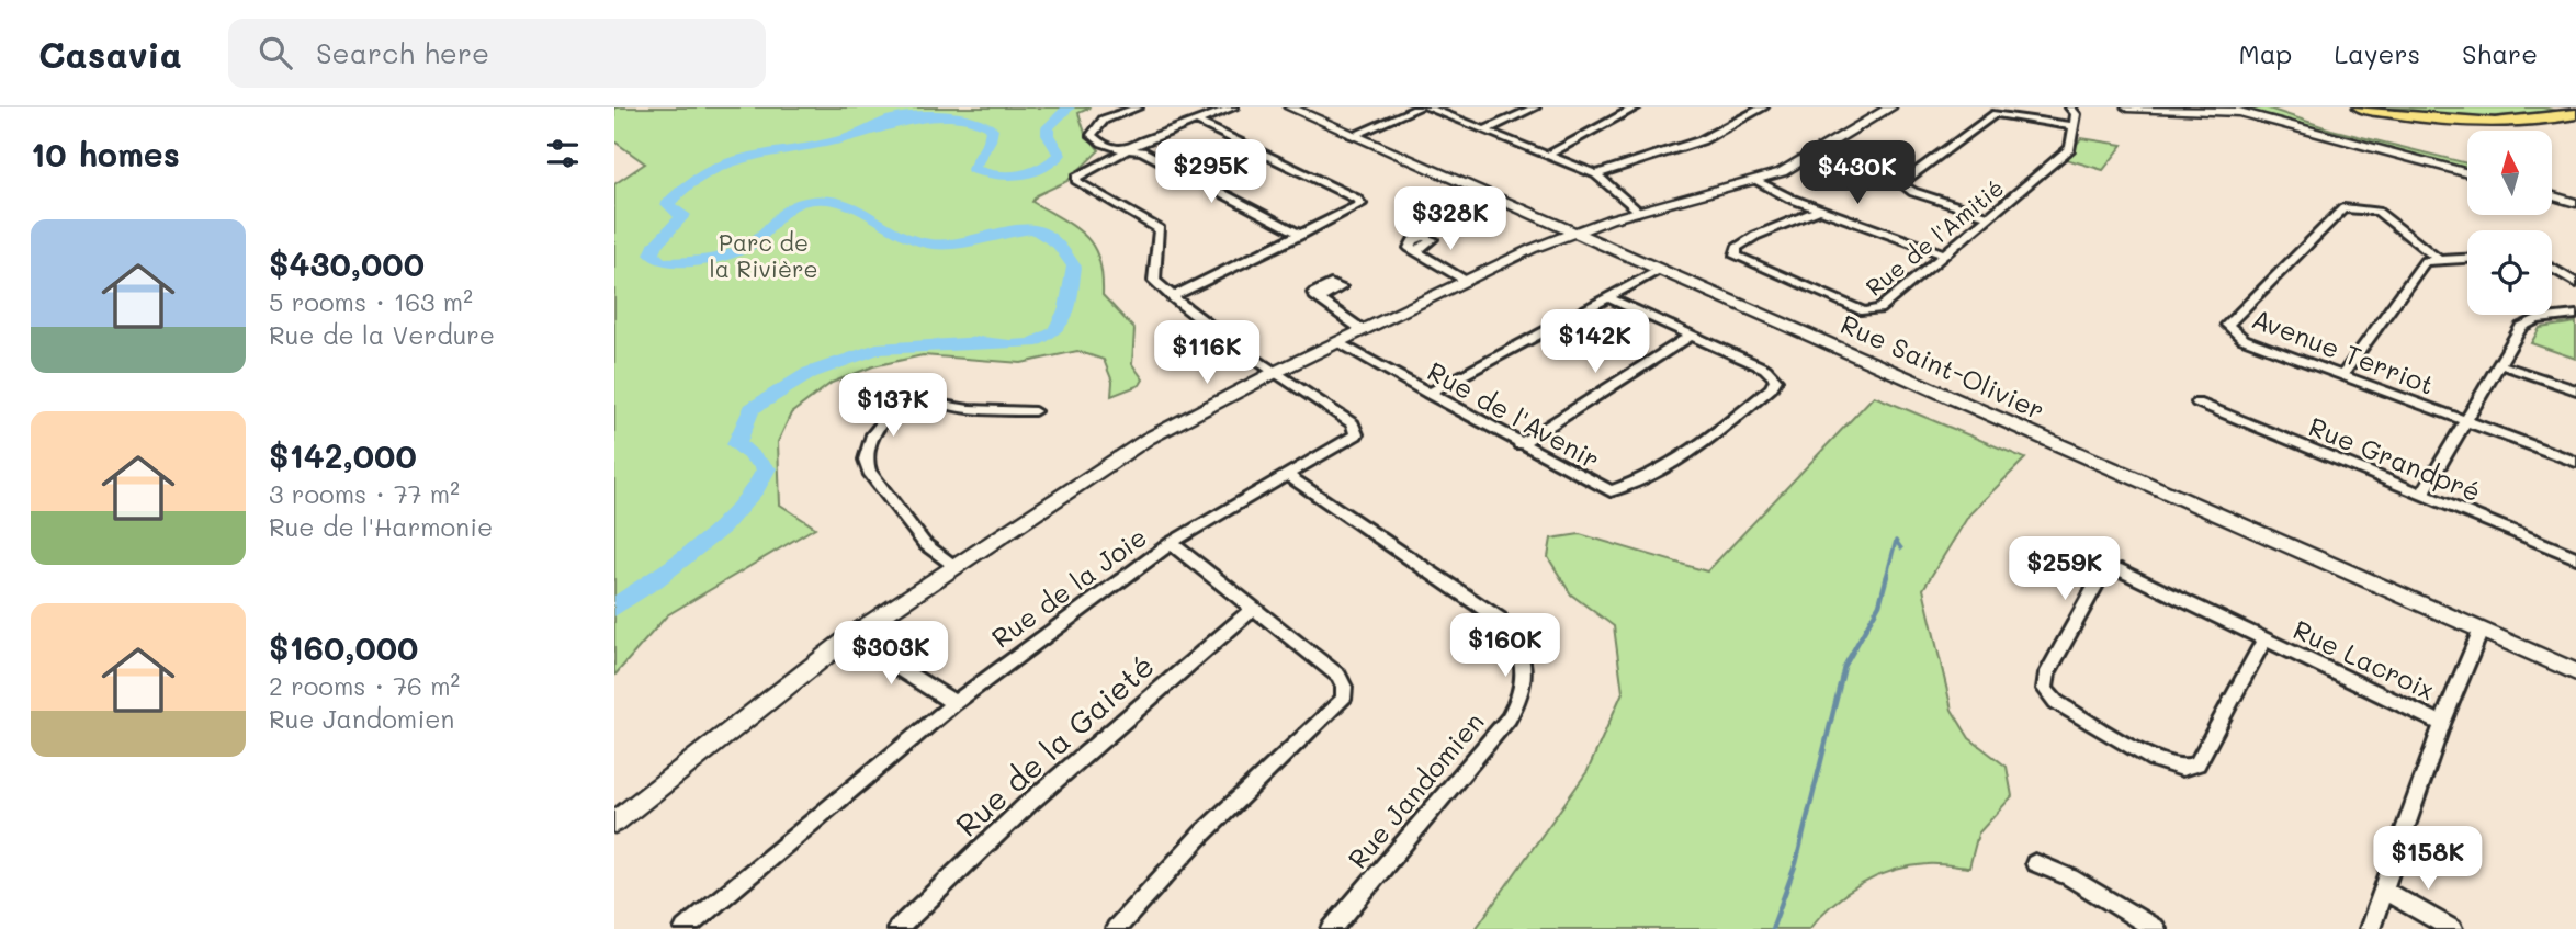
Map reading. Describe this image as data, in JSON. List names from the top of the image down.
{
  "streets": {
    "street": [
      "Rue de l'Amitié",
      "Avenue Terriot",
      "Rue Saint-Olivier",
      "Rue de l'Avenir",
      "Rue Grandpré",
      "Rue de la Joie",
      "Rue Lacroix",
      "Rue de la Gaieté",
      "Rue Jandomien"
    ]
  },
  "crossings": [
    ["Rue de la Joie", "Rue Jandomien"]
  ],
  "parks": ["Parc de la Rivière"],
  "north": "top",
  "page": {
    "header": "Casavia",
    "search": "Search here",
    "nav": ["Map", "Layers", "Share"],
    "heading": "10 homes",
    "price": [
      "$295K",
      "$430K",
      "$328K",
      "$142K",
      "$116K",
      "$137K",
      "$259K",
      "$160K",
      "$303K",
      "$158K"
    ],
    "list": [
      {
        "name": "$430,000",
        "note": "5 rooms · 163 m² · Rue de la Verdure"
      },
      {
        "name": "$142,000",
        "note": "3 rooms · 77 m² · Rue de l'Harmonie"
      },
      {
        "name": "$160,000",
        "note": "2 rooms · 76 m² · Rue Jandomien"
      }
    ]
  }
}
